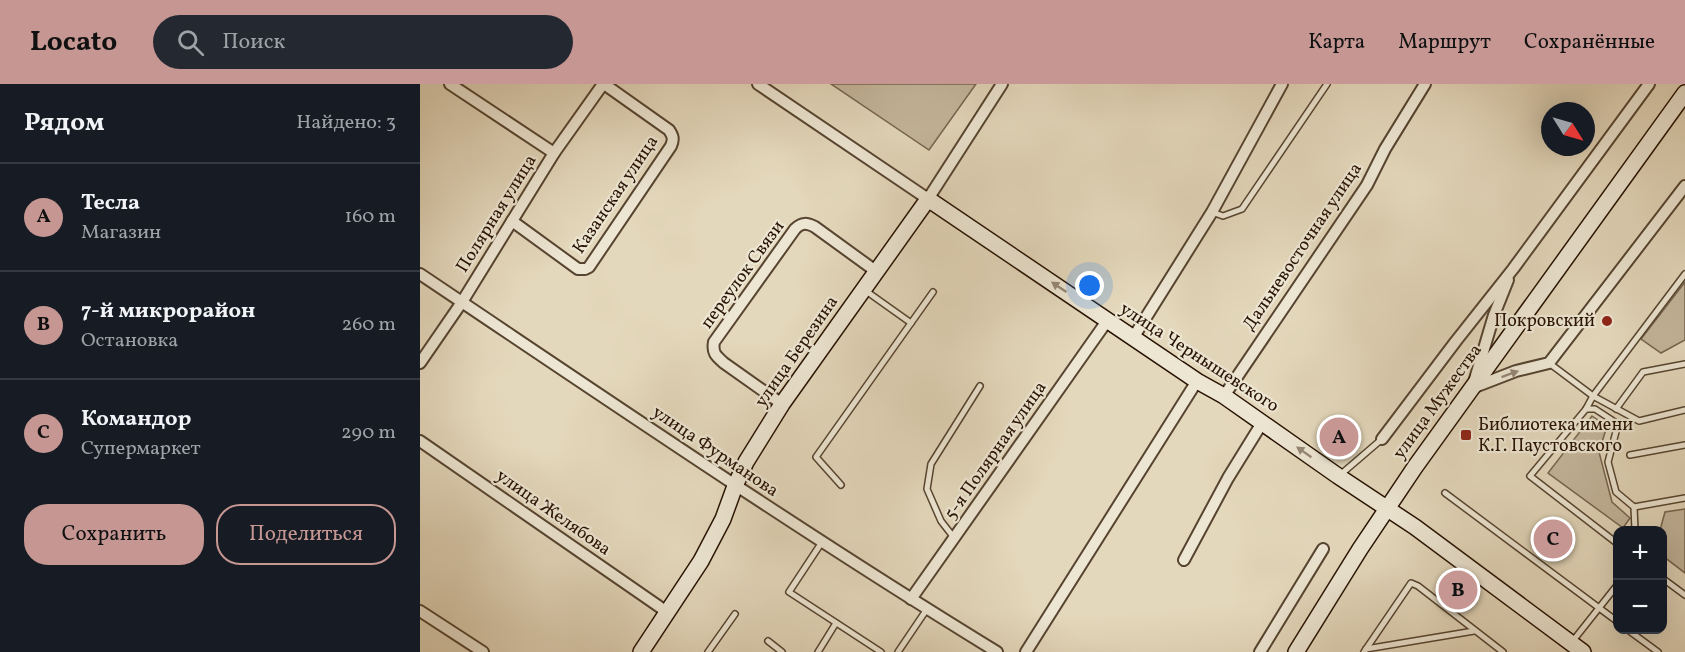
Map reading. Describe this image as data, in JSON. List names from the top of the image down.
{
  "streets": {
    "street": [
      "Казанская улица",
      "Полярная улица",
      "Дальневосточная улица",
      "переулок Связи",
      "улица Березина",
      "улица Чернышевского",
      "улица Мужества",
      "5-я Полярная улица",
      "улица Фурманова",
      "улица Желябова"
    ]
  },
  "crossings": [
    ["Казанская улица", "Полярная улица"],
    ["Полярная улица", "улица Фурманова"],
    ["Дальневосточная улица", "улица Чернышевского"],
    ["переулок Связи", "улица Березина"],
    ["улица Березина", "улица Чернышевского"],
    ["улица Березина", "улица Фурманова"],
    ["улица Березина", "улица Желябова"],
    ["улица Чернышевского", "улица Мужества"],
    ["улица Чернышевского", "5-я Полярная улица"],
    ["5-я Полярная улица", "улица Фурманова"]
  ],
  "places": {
    "other": ["Покровский"],
    "transit": ["Библиотека имени К.Г. Паустовского"]
  },
  "north": "bottom right",
  "page": {
    "header": "Locato",
    "search": "Поиск",
    "nav": ["Карта", "Маршрут", "Сохранённые"],
    "heading": ["Рядом", "Найдено: 3"],
    "list": [
      {
        "mark": "A",
        "name": "Тесла",
        "note": "Магазин",
        "value": "160 m"
      },
      {
        "mark": "B",
        "name": "7-й микрорайон",
        "note": "Остановка",
        "value": "260 m"
      },
      {
        "mark": "C",
        "name": "Командор",
        "note": "Супермаркет",
        "value": "290 m"
      }
    ],
    "pins": ["A", "C", "B"],
    "buttons": ["Сохранить", "Поделиться"],
    "map_buttons": ["+", "−"]
  }
}
